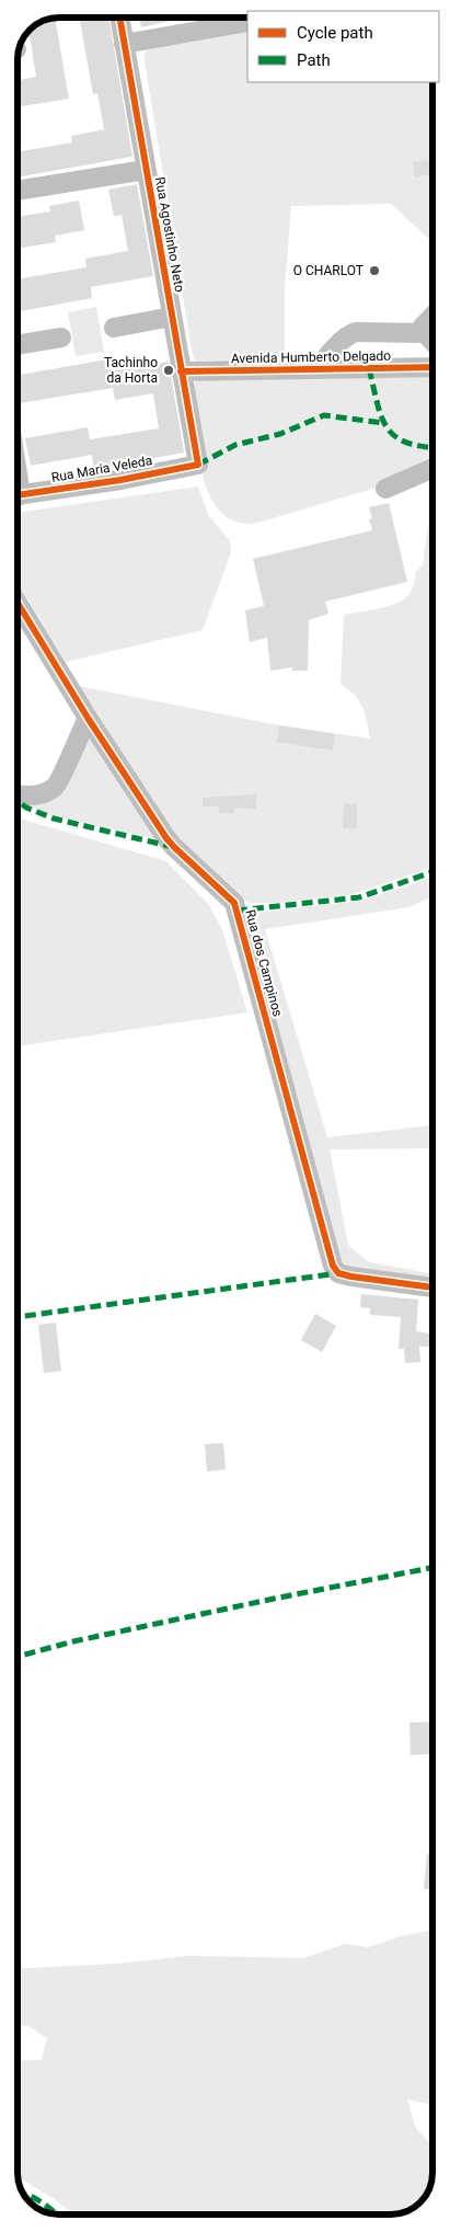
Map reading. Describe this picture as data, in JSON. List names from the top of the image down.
{
  "streets": {
    "street": [
      "Rua Agostinho Neto",
      "Avenida Humberto Delgado",
      "Rua Maria Veleda",
      "Rua dos Campinos"
    ]
  },
  "crossings": [
    ["Rua Agostinho Neto", "Avenida Humberto Delgado"],
    ["Rua Agostinho Neto", "Rua Maria Veleda"]
  ],
  "places": ["O CHARLOT", "Tachinho da Horta"],
  "legend": ["Cycle path", "Path"]
}
